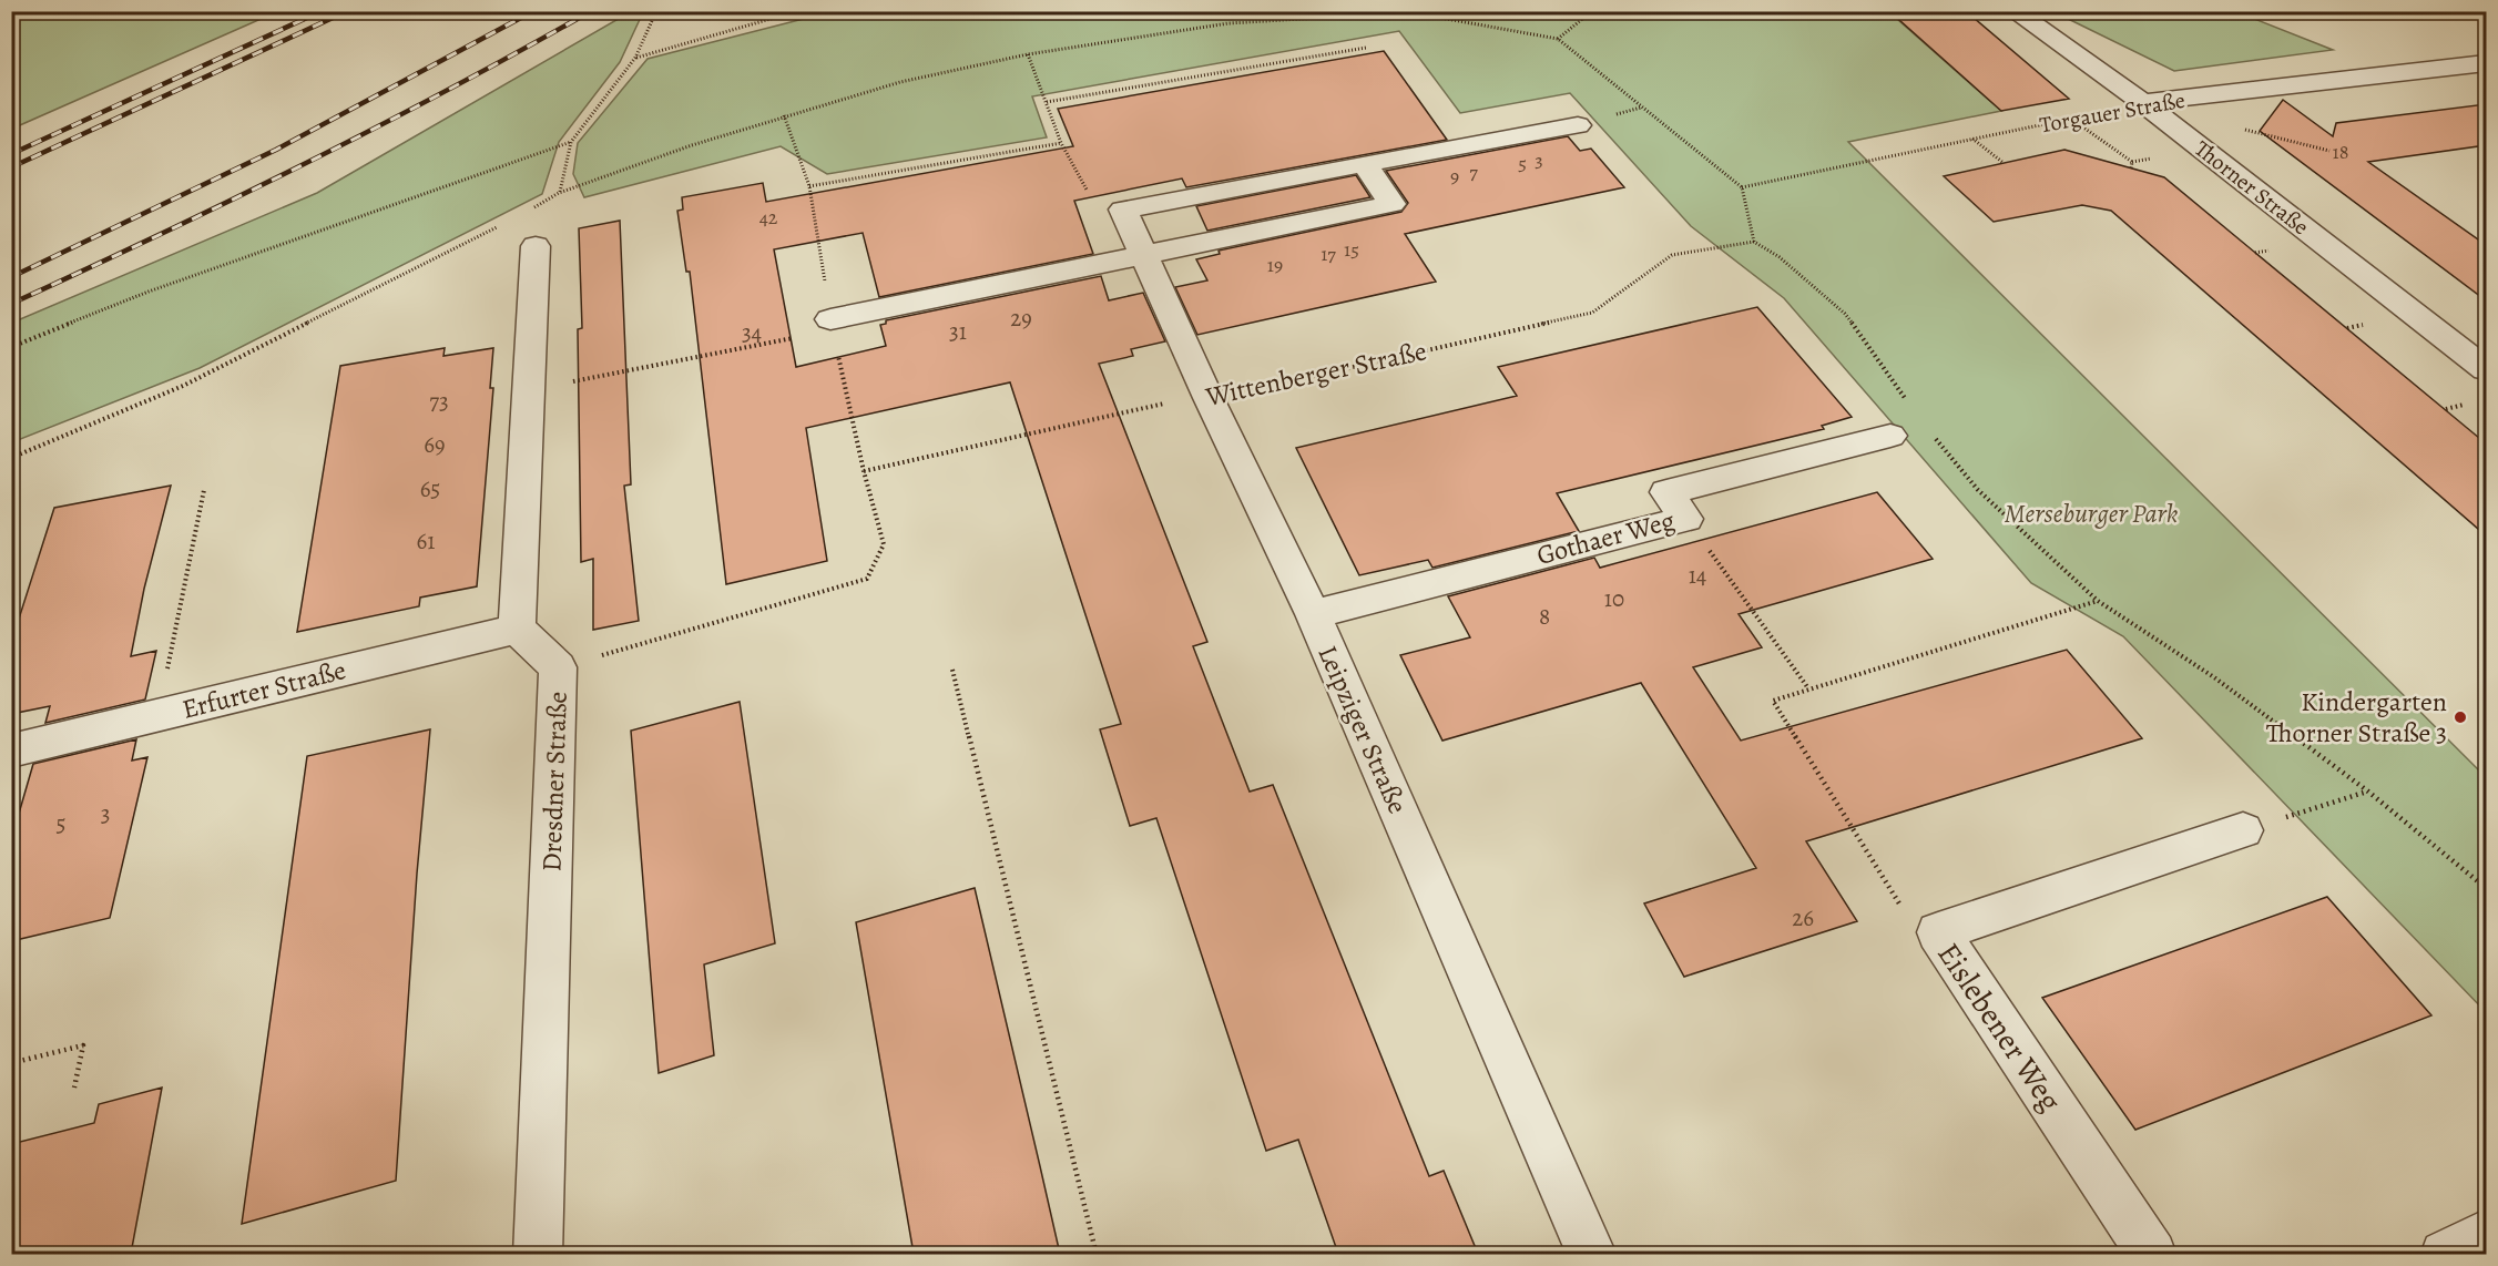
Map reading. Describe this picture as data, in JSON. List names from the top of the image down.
{
  "streets": {
    "street": [
      "Torgauer Straße",
      "Thorner Straße",
      "Gothaer Weg",
      "Erfurter Straße",
      "Leipziger Straße",
      "Dresdner Straße",
      "Eislebener Weg"
    ],
    "path": ["Wittenberger Straße"]
  },
  "crossings": [
    ["Torgauer Straße", "Thorner Straße"],
    ["Wittenberger Straße", "Leipziger Straße"],
    ["Gothaer Weg", "Leipziger Straße"],
    ["Erfurter Straße", "Dresdner Straße"]
  ],
  "parks": ["Merseburger Park"],
  "places": ["Kindergarten Thorner Straße 3"],
  "house_numbers": [
    "18",
    "3",
    "5",
    "7",
    "9",
    "42",
    "15",
    "17",
    "19",
    "29",
    "31",
    "34",
    "73",
    "69",
    "65",
    "61",
    "14",
    "10",
    "8",
    "3",
    "5",
    "26"
  ]
}
